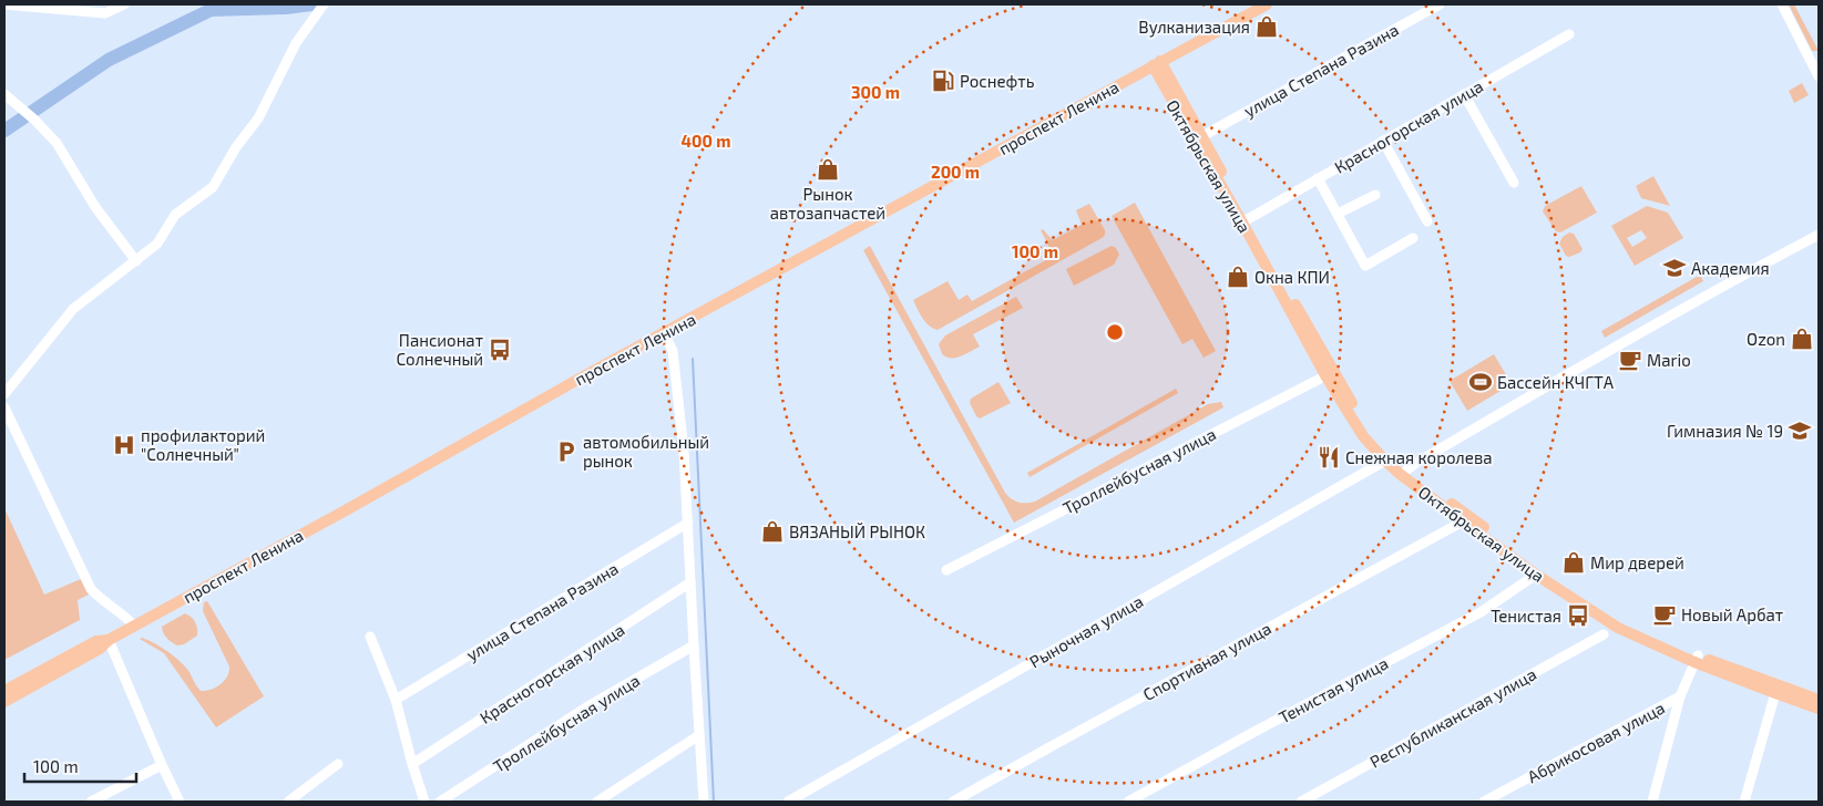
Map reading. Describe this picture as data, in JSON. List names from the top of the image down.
{
  "streets": {
    "main road": ["проспект Ленина", "Октябрьская улица"],
    "street": [
      "улица Степана Разина",
      "Красногорская улица",
      "Троллейбусная улица",
      "Рыночная улица",
      "Спортивная улица",
      "Тенистая улица",
      "Республиканская улица",
      "Абрикосовая улица"
    ]
  },
  "crossings": [
    ["улица Степана Разина", "Октябрьская улица"],
    ["проспект Ленина", "Октябрьская улица"],
    ["Красногорская улица", "Октябрьская улица"],
    ["Октябрьская улица", "Троллейбусная улица"],
    ["Октябрьская улица", "Рыночная улица"],
    ["Октябрьская улица", "Спортивная улица"],
    ["Октябрьская улица", "Тенистая улица"]
  ],
  "places": {
    "shop": [
      "Вулканизация",
      "Рынок автозапчастей",
      "Окна КПИ",
      "Ozon",
      "ВЯЗАНЫЙ РЫНОК",
      "Мир дверей"
    ],
    "fuel station": ["Роснефть"],
    "school or university": ["Академия", "Гимназия № 19"],
    "bus stop": ["Пансионат Солнечный", "Тенистая"],
    "cafe": ["Mario", "Новый Арбат"],
    "sports": ["Бассейн КЧГТА"],
    "hospital": ["профилакторий \"Солнечный\""],
    "parking": ["автомобильный рынок"],
    "restaurant": ["Снежная королева"]
  },
  "scale_bar": "100 m",
  "rings": [
    "300 m",
    "400 m",
    "200 m",
    "100 m"
  ]
}
